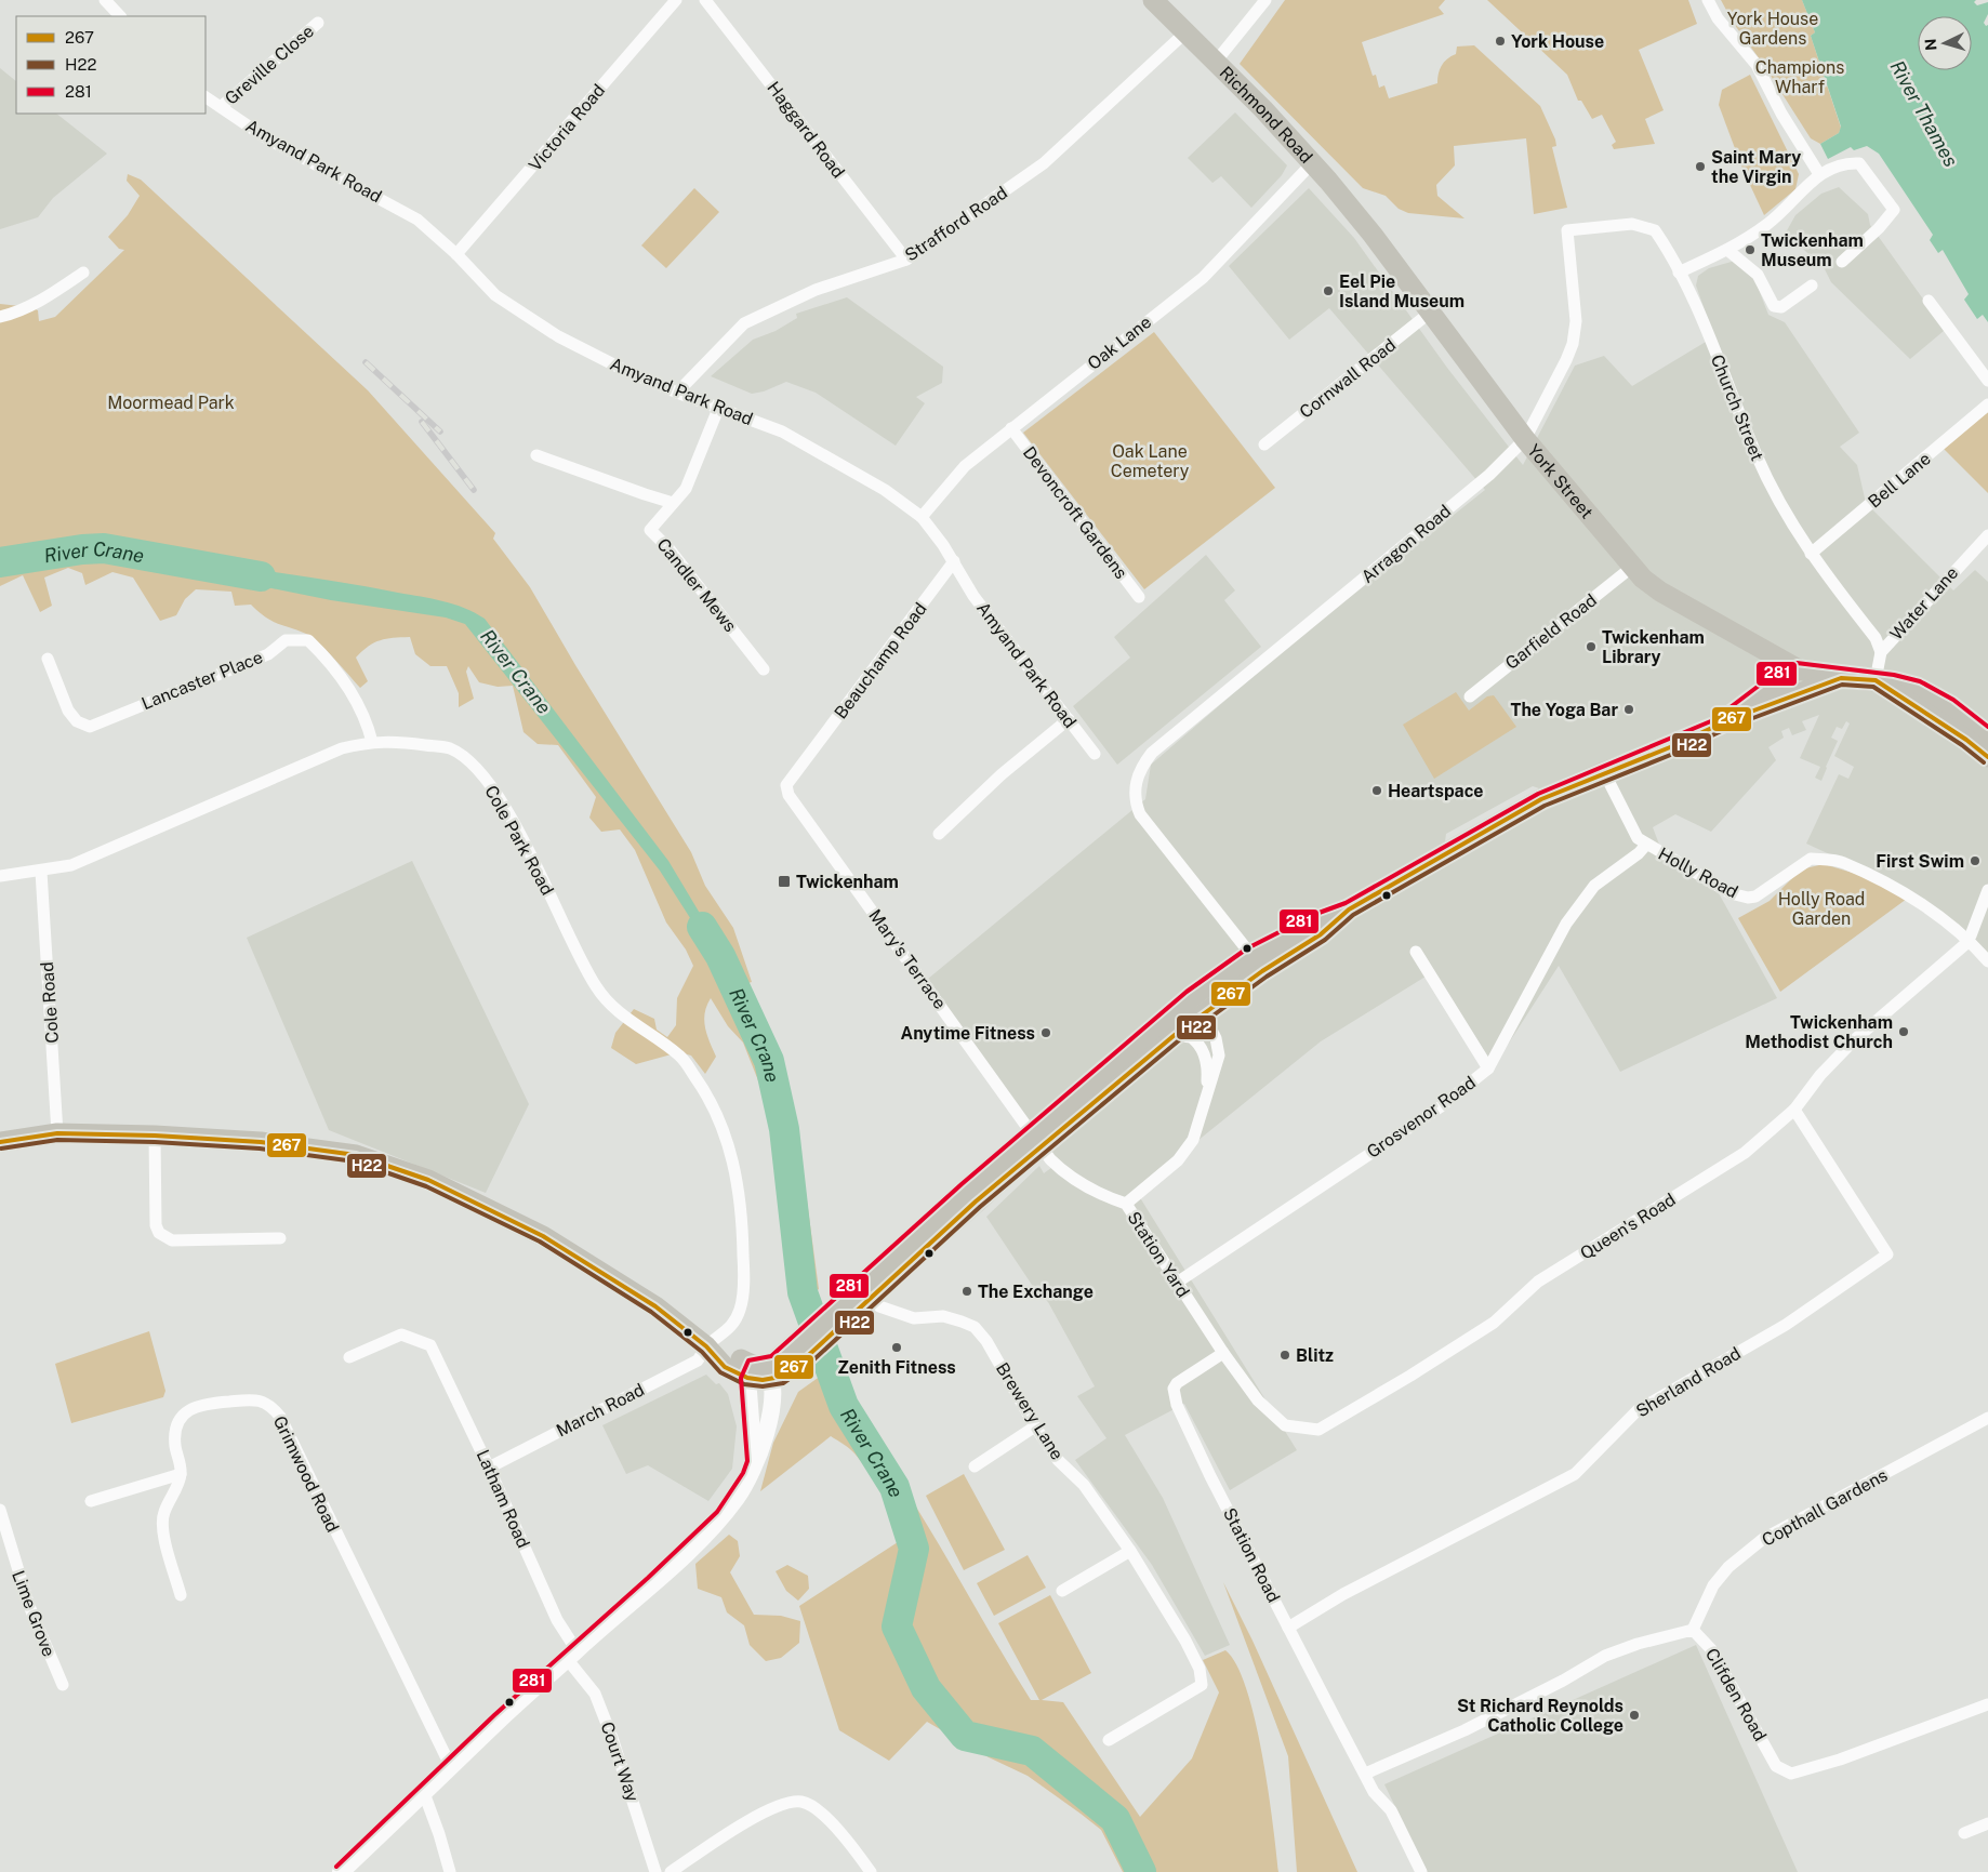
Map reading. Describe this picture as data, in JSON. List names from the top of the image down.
{
  "streets": {
    "main road": ["Richmond Road", "York Street"],
    "street": [
      "Greville Close",
      "Victoria Road",
      "Haggard Road",
      "Amyand Park Road",
      "Strafford Road",
      "Oak Lane",
      "Cornwall Road",
      "Church Street",
      "Bell Lane",
      "Devoncroft Gardens",
      "Arragon Road",
      "Candler Mews",
      "Water Lane",
      "Garfield Road",
      "Beauchamp Road",
      "Lancaster Place",
      "Cole Park Road",
      "Holly Road",
      "Mary's Terrace",
      "Cole Road",
      "Grosvenor Road",
      "Queen's Road",
      "Station Yard",
      "Sherland Road",
      "March Road",
      "Brewery Lane",
      "Grimwood Road",
      "Latham Road",
      "Copthall Gardens",
      "Station Road",
      "Lime Grove",
      "Clifden Road",
      "Court Way"
    ]
  },
  "crossings": [
    ["Greville Close", "Amyand Park Road"],
    ["Richmond Road", "Strafford Road"],
    ["Richmond Road", "Oak Lane"],
    ["Richmond Road", "York Street"],
    ["Victoria Road", "Amyand Park Road"],
    ["Haggard Road", "Strafford Road"],
    ["Amyand Park Road", "Strafford Road"],
    ["Amyand Park Road", "Oak Lane"],
    ["Amyand Park Road", "Candler Mews"],
    ["Amyand Park Road", "Beauchamp Road"],
    ["Oak Lane", "Devoncroft Gardens"],
    ["Cornwall Road", "York Street"],
    ["Church Street", "Bell Lane"],
    ["Church Street", "Arragon Road"],
    ["Church Street", "Water Lane"],
    ["York Street", "Arragon Road"],
    ["York Street", "Water Lane"],
    ["York Street", "Garfield Road"],
    ["Beauchamp Road", "Mary's Terrace"],
    ["Lancaster Place", "Cole Park Road"],
    ["Cole Park Road", "Cole Road"],
    ["Cole Park Road", "March Road"],
    ["Holly Road", "Grosvenor Road"],
    ["Holly Road", "Queen's Road"],
    ["Mary's Terrace", "Station Yard"],
    ["Grosvenor Road", "Station Yard"],
    ["Queen's Road", "Station Yard"],
    ["Queen's Road", "Sherland Road"],
    ["Queen's Road", "Station Road"],
    ["Station Yard", "Station Road"],
    ["Sherland Road", "Station Road"],
    ["March Road", "Latham Road"],
    ["Latham Road", "Court Way"],
    ["Copthall Gardens", "Clifden Road"],
    ["Station Road", "Clifden Road"]
  ],
  "water": ["River Thames", "River Crane"],
  "parks": [
    "York House Gardens",
    "Champions Wharf",
    "Moormead Park",
    "Oak Lane Cemetery",
    "Holly Road Garden"
  ],
  "places": {
    "other": [
      "York House",
      "Saint Mary the Virgin",
      "Twickenham Museum",
      "Eel Pie Island Museum",
      "Twickenham Library",
      "The Yoga Bar",
      "Heartspace",
      "First Swim",
      "Twickenham Methodist Church",
      "Anytime Fitness",
      "The Exchange",
      "Zenith Fitness",
      "Blitz",
      "St Richard Reynolds Catholic College"
    ],
    "transit": ["Twickenham"]
  },
  "lines": ["transit line 281", "transit line 267", "transit line H22"],
  "legend": ["267", "H22", "281"],
  "north": "left"
}
